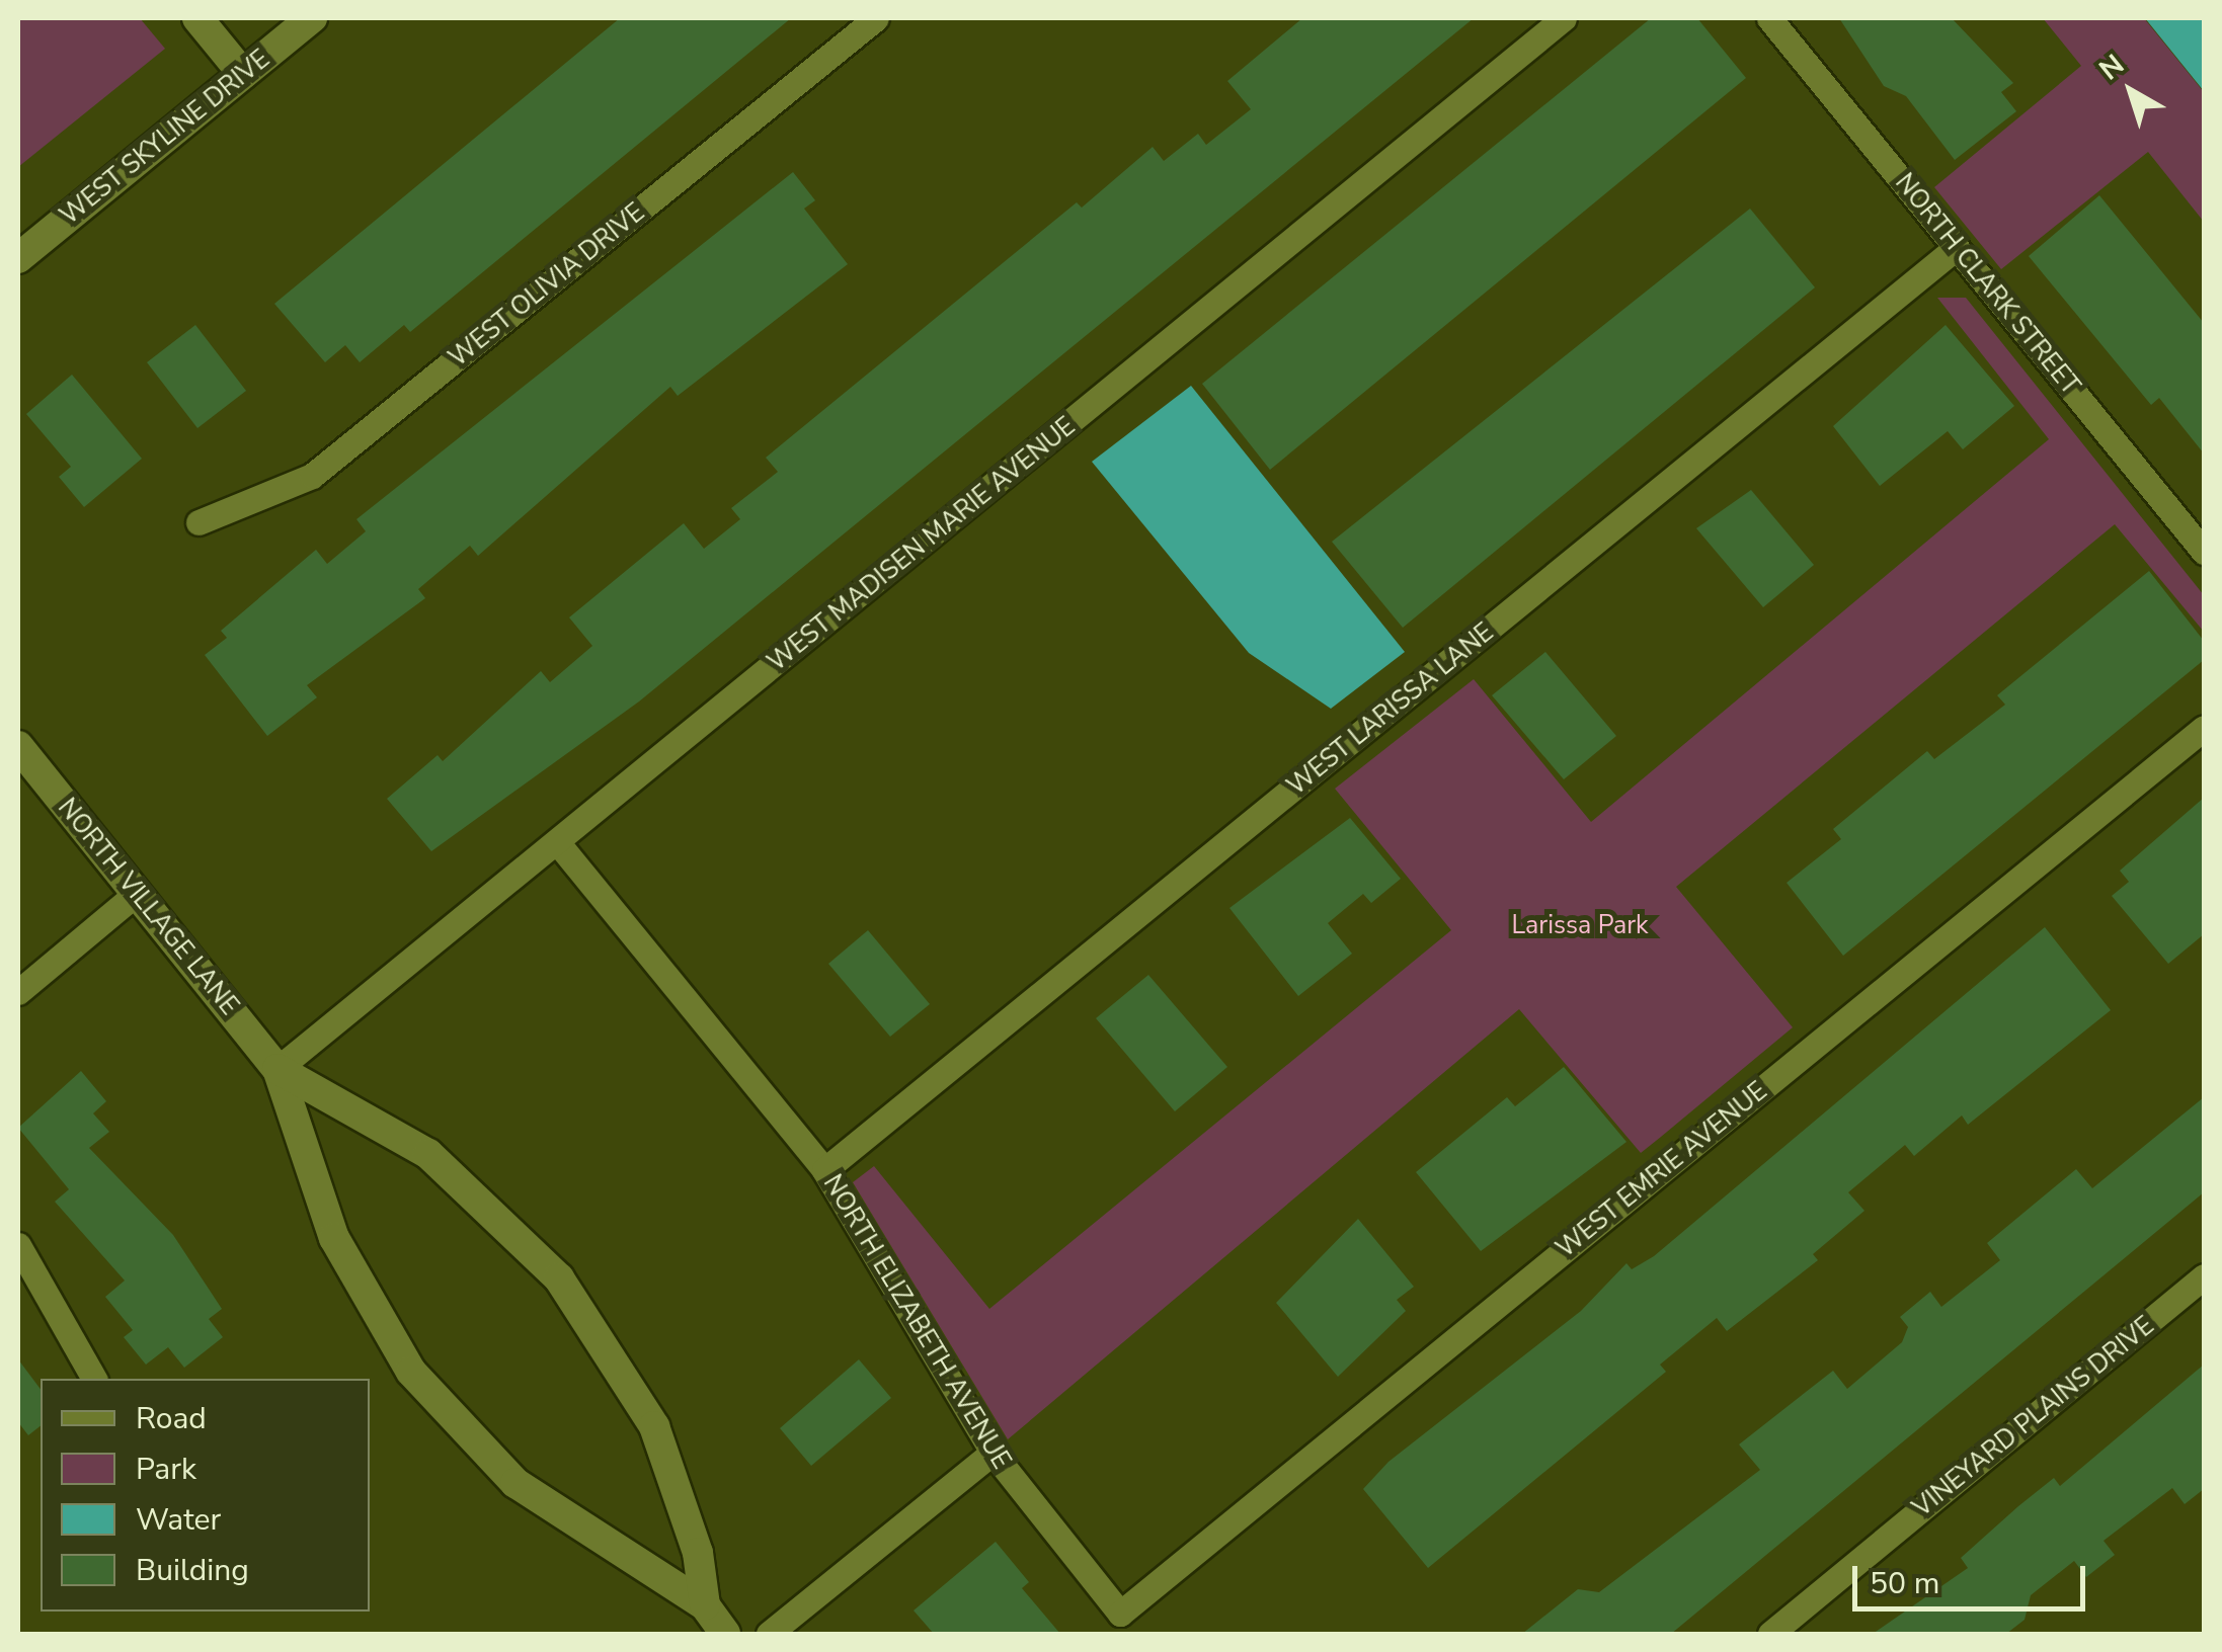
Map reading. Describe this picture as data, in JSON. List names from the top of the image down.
{
  "streets": {
    "street": [
      "WEST SKYLINE DRIVE",
      "NORTH CLARK STREET",
      "WEST OLIVIA DRIVE",
      "WEST MADISEN MARIE AVENUE",
      "WEST LARISSA LANE",
      "NORTH VILLAGE LANE",
      "WEST EMRIE AVENUE",
      "NORTH ELIZABETH AVENUE",
      "VINEYARD PLAINS DRIVE"
    ]
  },
  "crossings": [
    ["NORTH CLARK STREET", "WEST LARISSA LANE"],
    ["WEST MADISEN MARIE AVENUE", "NORTH VILLAGE LANE"],
    ["WEST MADISEN MARIE AVENUE", "NORTH ELIZABETH AVENUE"],
    ["WEST LARISSA LANE", "NORTH ELIZABETH AVENUE"],
    ["WEST EMRIE AVENUE", "NORTH ELIZABETH AVENUE"]
  ],
  "parks": ["Larissa Park"],
  "legend": [
    "Road",
    "Park",
    "Water",
    "Building"
  ],
  "scale_bar": "50 m",
  "north": "top left"
}
